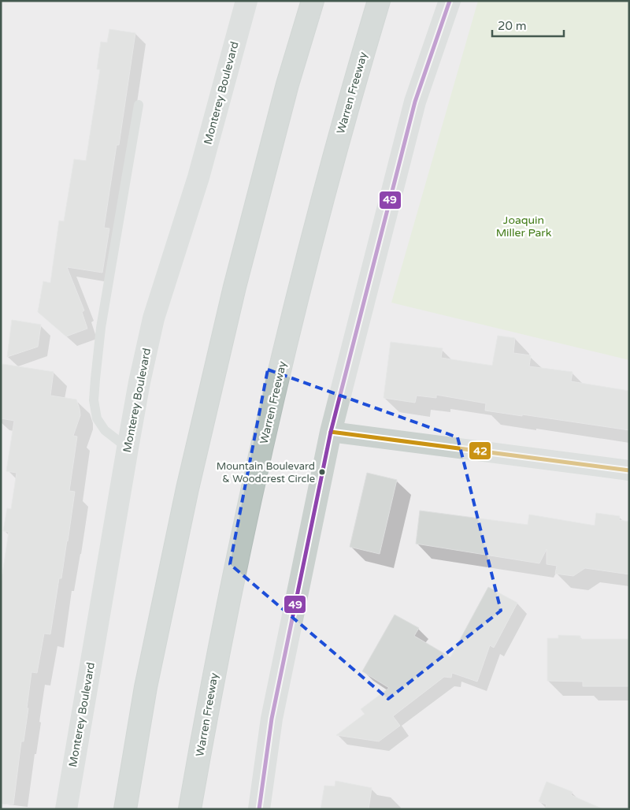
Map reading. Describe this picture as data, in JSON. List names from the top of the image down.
{
  "streets": {
    "highway": ["Warren Freeway"],
    "street": ["Monterey Boulevard"]
  },
  "parks": ["Joaquin Miller Park"],
  "places": ["Mountain Boulevard & Woodcrest Circle"],
  "lines": ["transit line 49", "transit line 42"],
  "scale_bar": "20 m"
}
